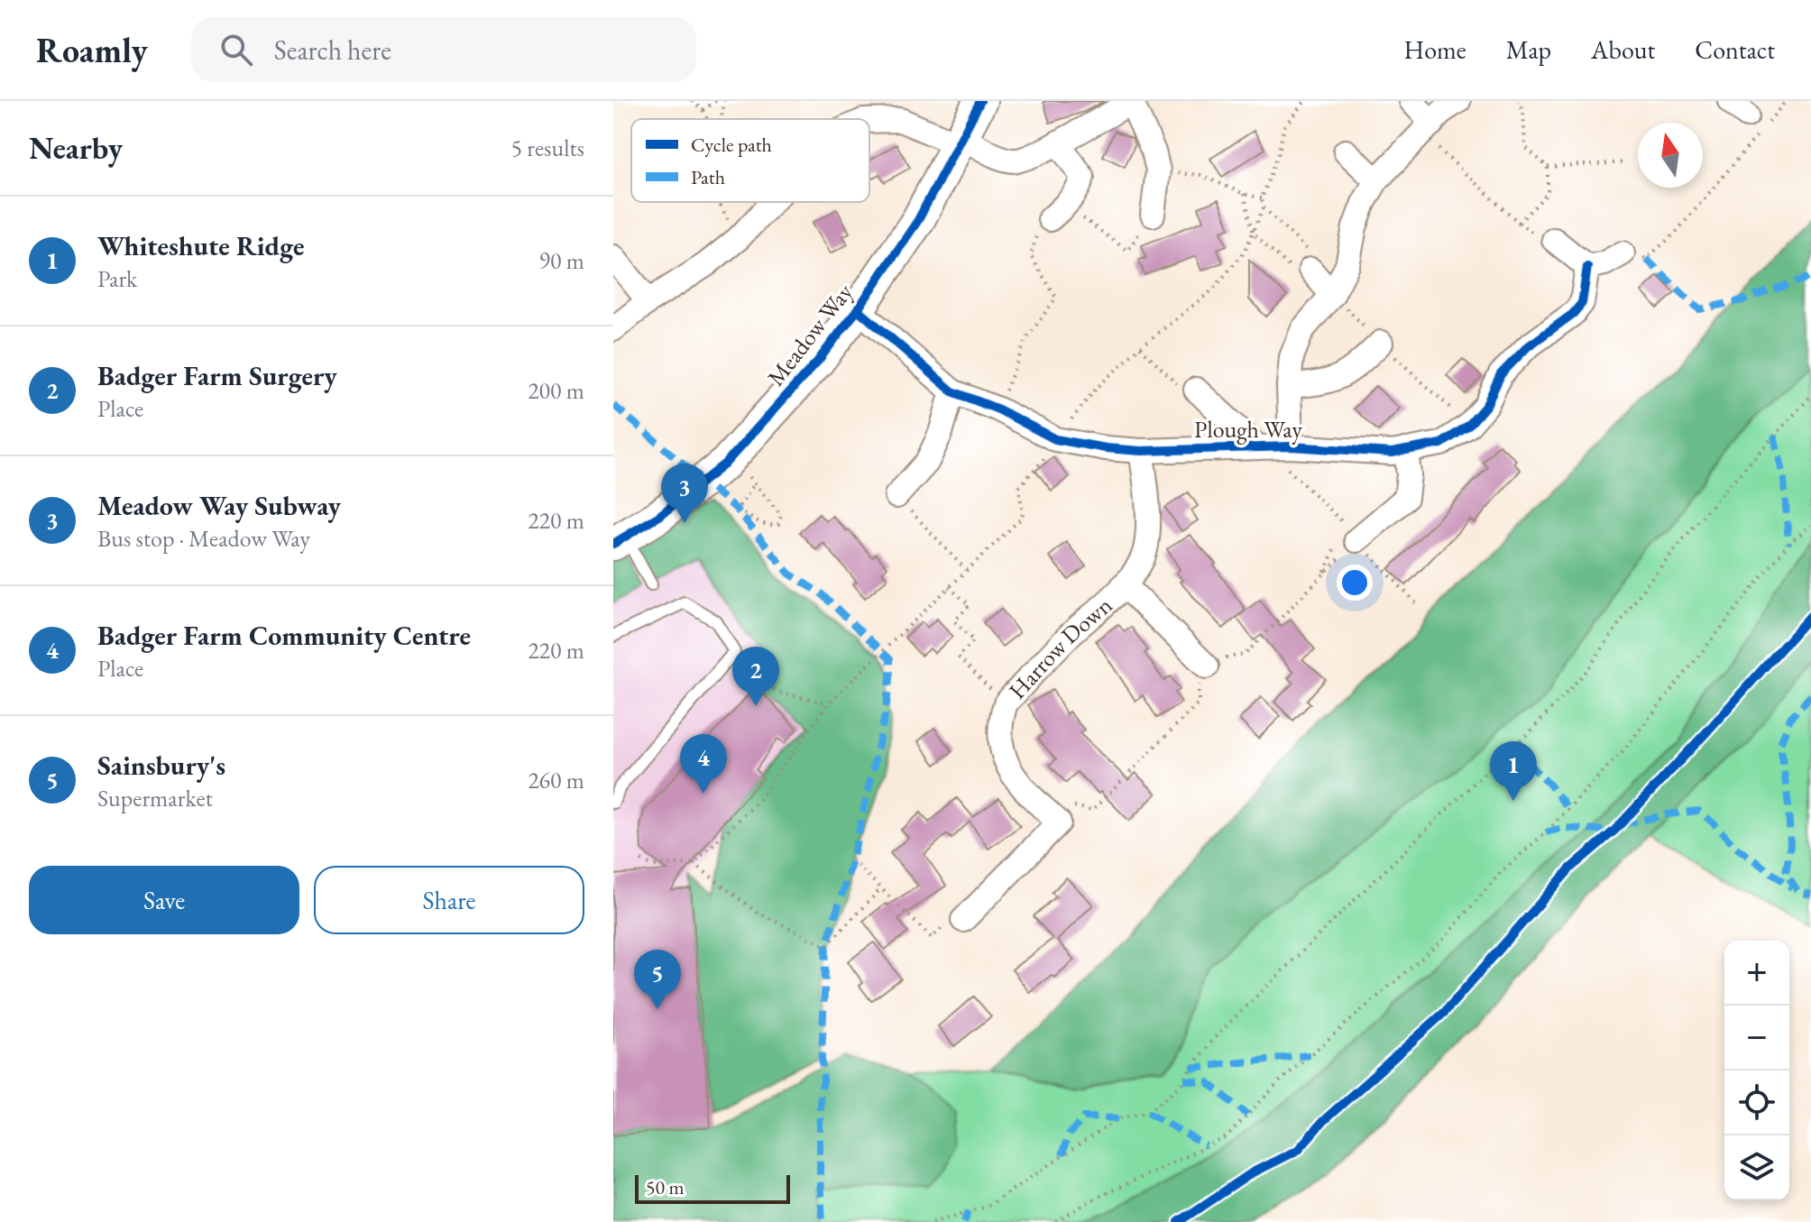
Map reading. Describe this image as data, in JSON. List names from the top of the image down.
{
  "streets": {
    "street": ["Meadow Way", "Plough Way", "Harrow Down"]
  },
  "crossings": [
    ["Meadow Way", "Plough Way"],
    ["Plough Way", "Harrow Down"]
  ],
  "legend": ["Cycle path", "Path"],
  "scale_bar": "50 m",
  "north": "top",
  "page": {
    "header": "Roamly",
    "search": "Search here",
    "nav": [
      "Home",
      "Map",
      "About",
      "Contact"
    ],
    "heading": ["Nearby", "5 results"],
    "list": [
      {
        "mark": "1",
        "name": "Whiteshute Ridge",
        "note": "Park",
        "value": "90 m"
      },
      {
        "mark": "2",
        "name": "Badger Farm Surgery",
        "note": "Place",
        "value": "200 m"
      },
      {
        "mark": "3",
        "name": "Meadow Way Subway",
        "note": "Bus stop · Meadow Way",
        "value": "220 m"
      },
      {
        "mark": "4",
        "name": "Badger Farm Community Centre",
        "note": "Place",
        "value": "220 m"
      },
      {
        "mark": "5",
        "name": "Sainsbury's",
        "note": "Supermarket",
        "value": "260 m"
      }
    ],
    "pins": [
      "3",
      "2",
      "4",
      "1",
      "5"
    ],
    "buttons": ["Save", "Share"],
    "map_buttons": ["+", "−"],
    "scale": "50 m"
  }
}
